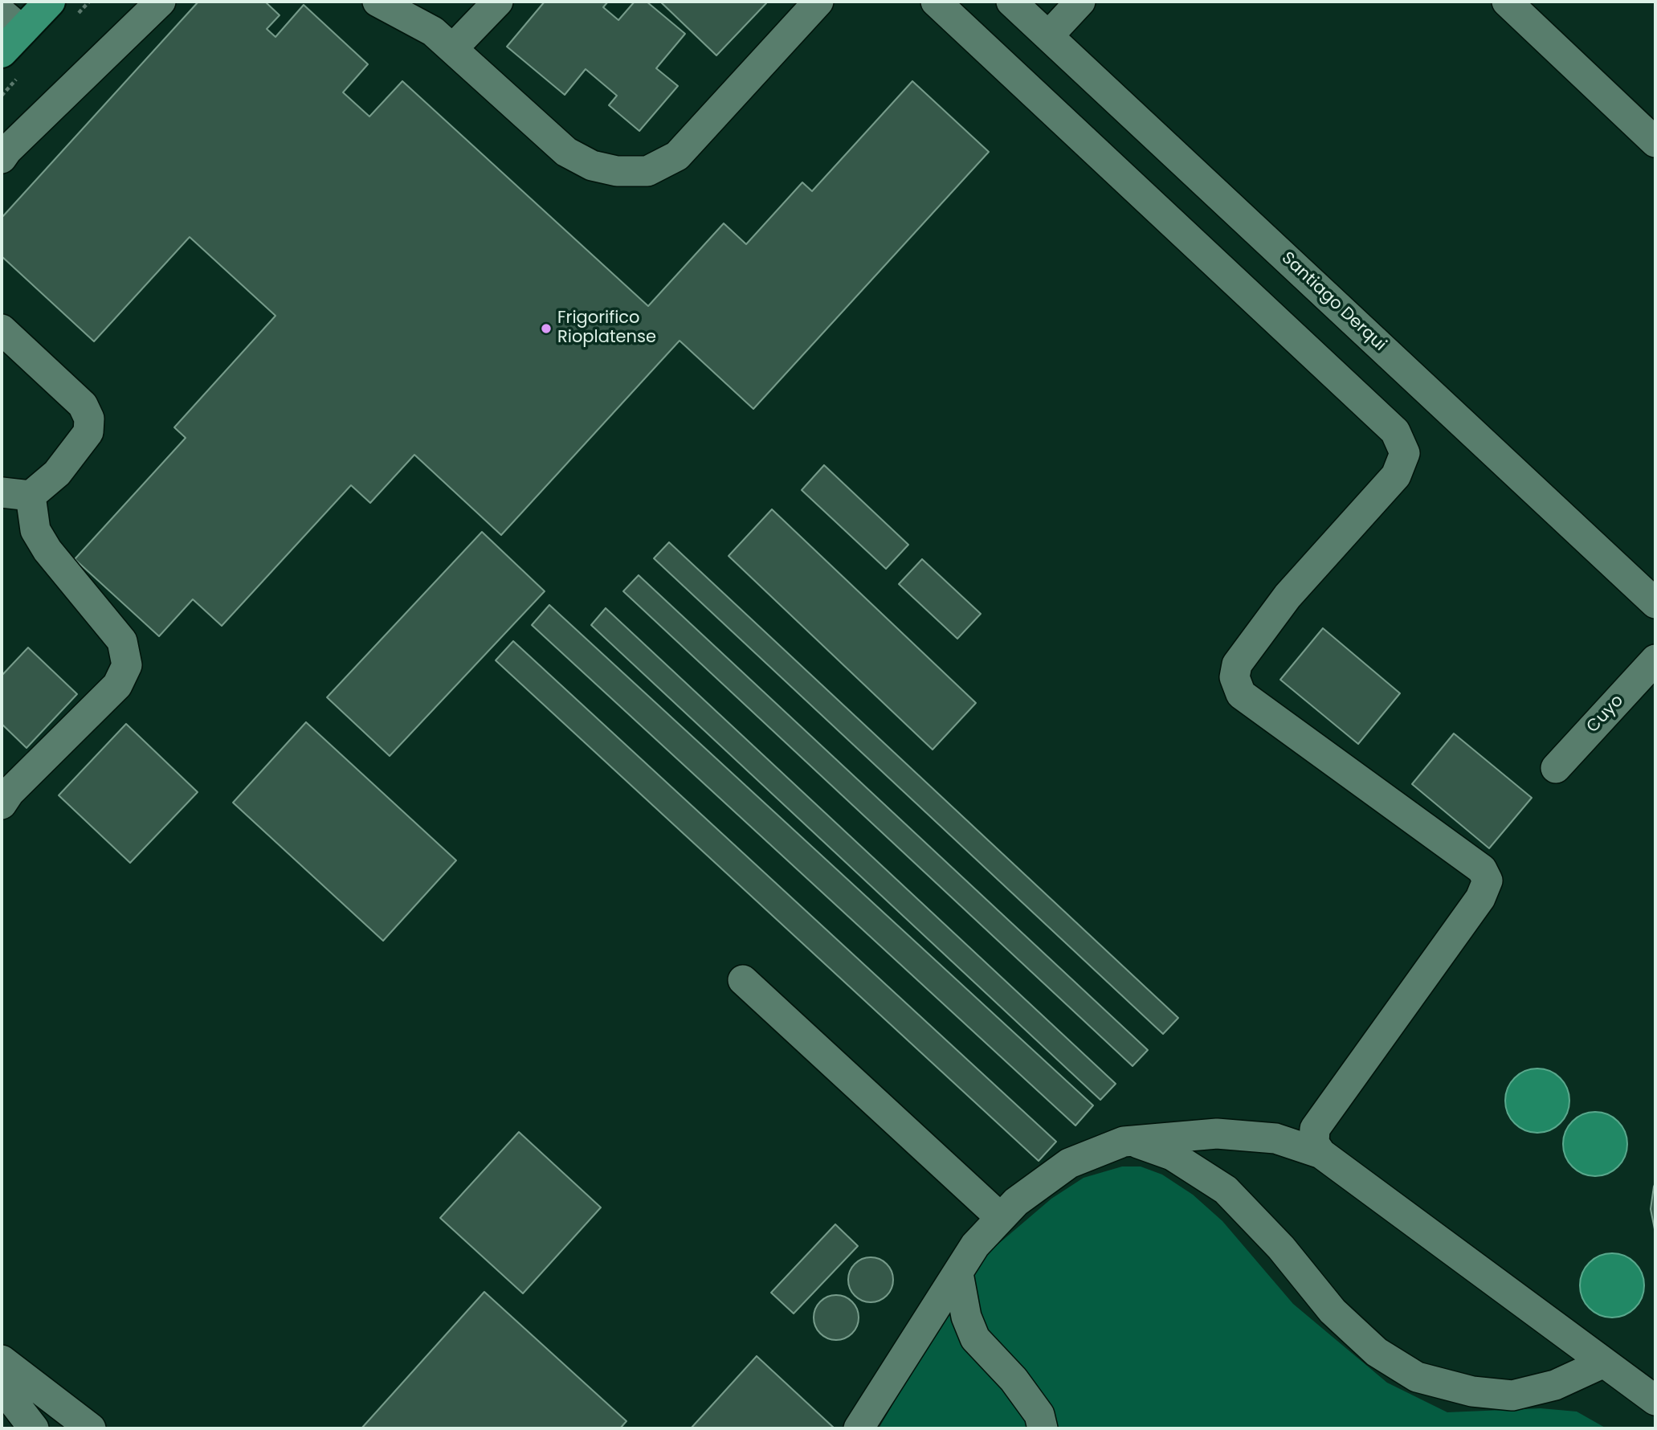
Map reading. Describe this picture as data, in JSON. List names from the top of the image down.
{
  "streets": {
    "street": ["Santiago Derqui", "Cuyo"]
  },
  "places": ["Frigorifico Rioplatense"]
}
